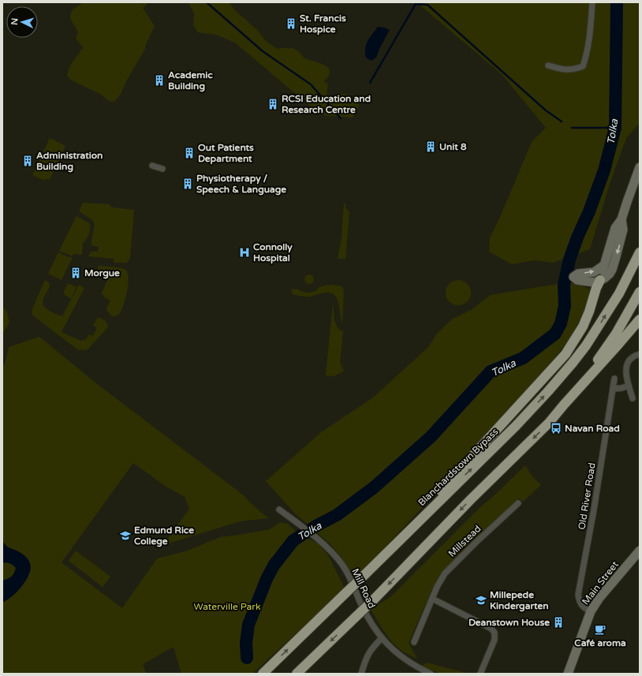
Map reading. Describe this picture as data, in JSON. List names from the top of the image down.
{
  "streets": {
    "highway": ["Blanchardstown Bypass"],
    "street": [
      "Old River Road",
      "Millstead",
      "Main Street",
      "Mill Road"
    ]
  },
  "crossings": [
    ["Old River Road", "Main Street"]
  ],
  "water": ["Tolka"],
  "parks": ["Waterville Park"],
  "places": {
    "building": [
      "St. Francis Hospice",
      "Academic Building",
      "RCSI Education and Research Centre",
      "Unit 8",
      "Out Patients Department",
      "Administration Building",
      "Physiotherapy / Speech & Language",
      "Morgue",
      "Deanstown House"
    ],
    "hospital": ["Connolly Hospital"],
    "bus stop": ["Navan Road"],
    "school or university": ["Edmund Rice College", "Millepede Kindergarten"],
    "cafe": ["Café aroma"]
  },
  "north": "left"
}
